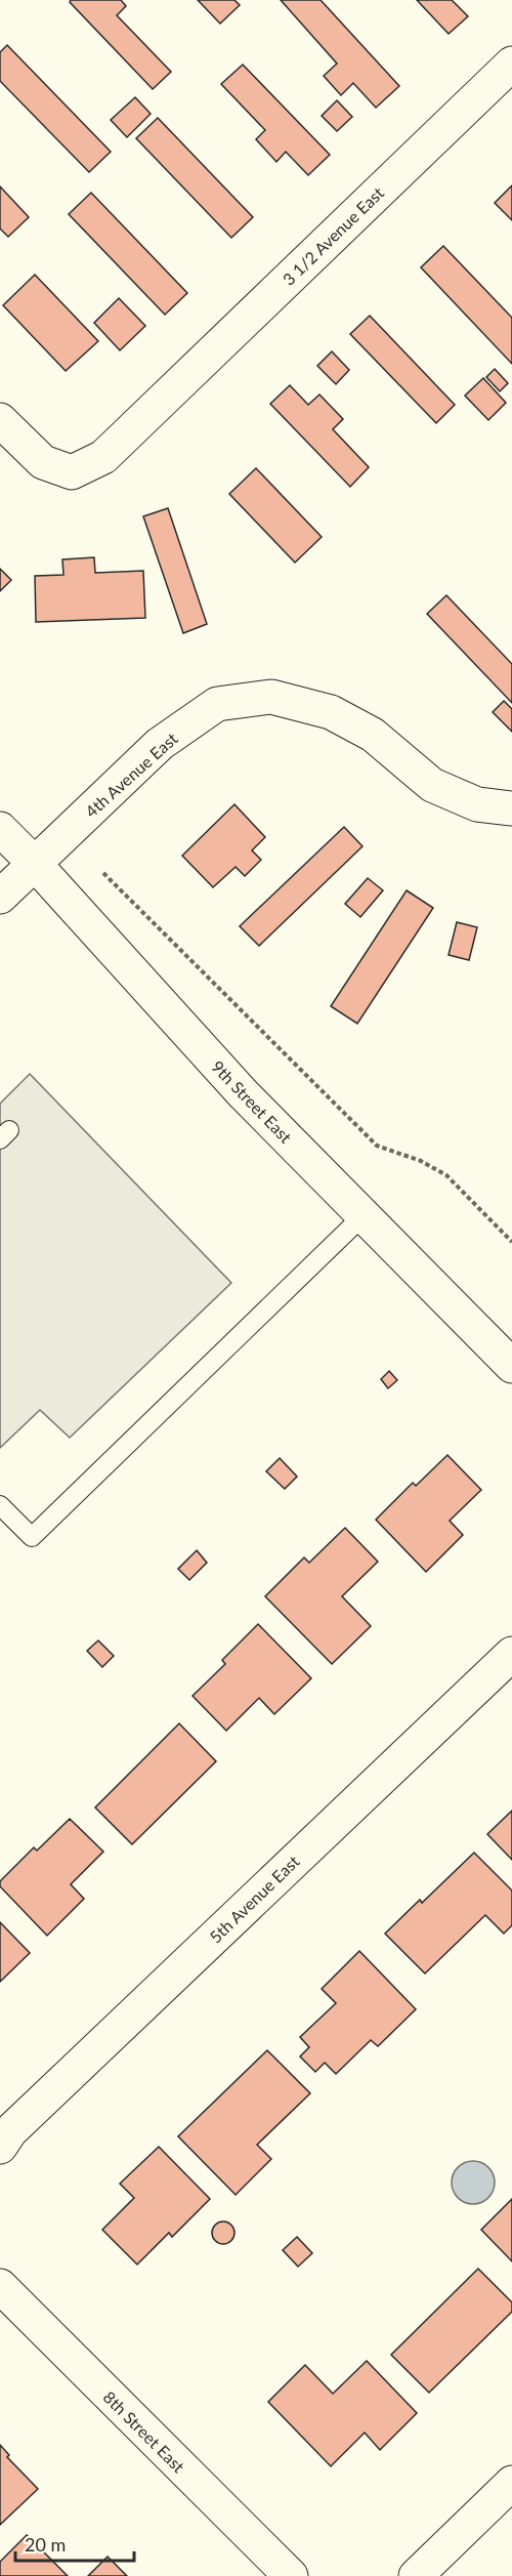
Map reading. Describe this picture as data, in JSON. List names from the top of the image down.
{
  "streets": {
    "street": [
      "3 1/2 Avenue East",
      "4th Avenue East",
      "9th Street East",
      "5th Avenue East",
      "8th Street East"
    ]
  },
  "crossings": [
    ["4th Avenue East", "9th Street East"]
  ],
  "scale_bar": "20 m"
}
